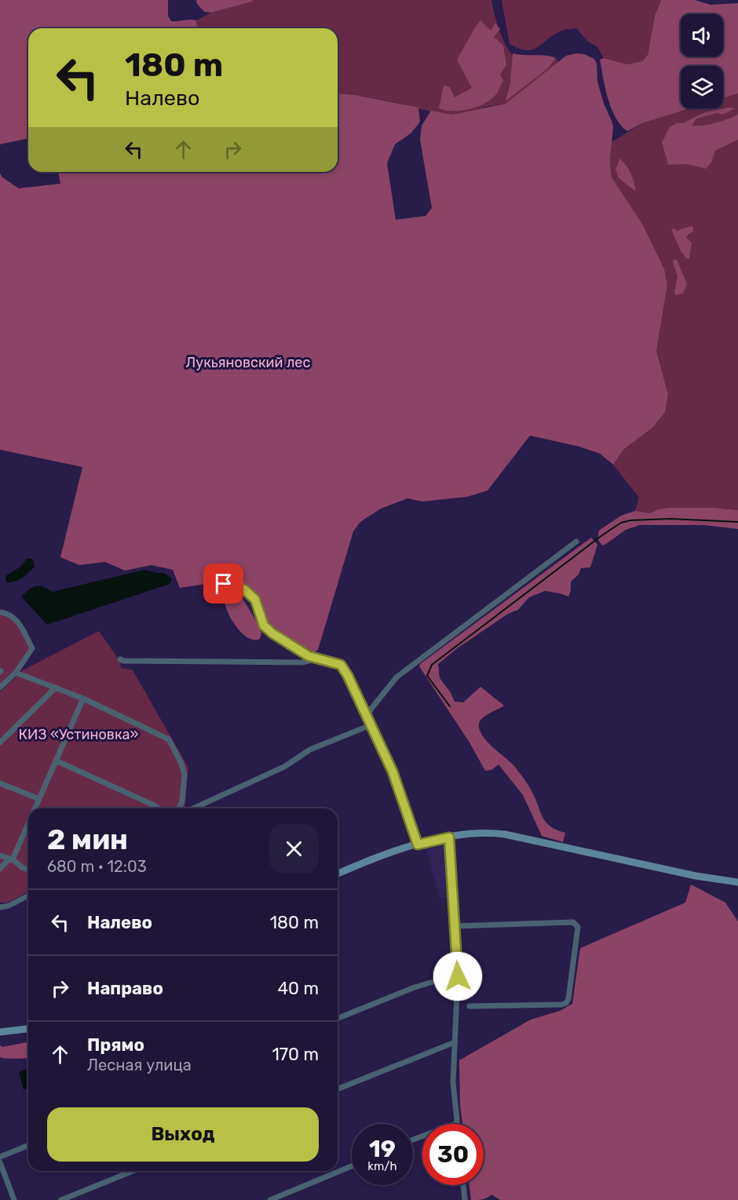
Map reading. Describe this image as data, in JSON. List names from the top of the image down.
{
  "parks": ["Лукьяновский лес", "КИЗ «Устиновка»"],
  "page": {
    "turn": ["180 m", "Налево"],
    "heading": ["2 мин", "680 m · 12:03"],
    "list": [
      {
        "name": "Налево",
        "value": "180 m"
      },
      {
        "name": "Направо",
        "value": "40 m"
      },
      {
        "name": "Прямо",
        "note": "Лесная улица",
        "value": "170 m"
      }
    ],
    "buttons": "Выход",
    "speed": "19 km/h",
    "limit": "30"
  }
}
